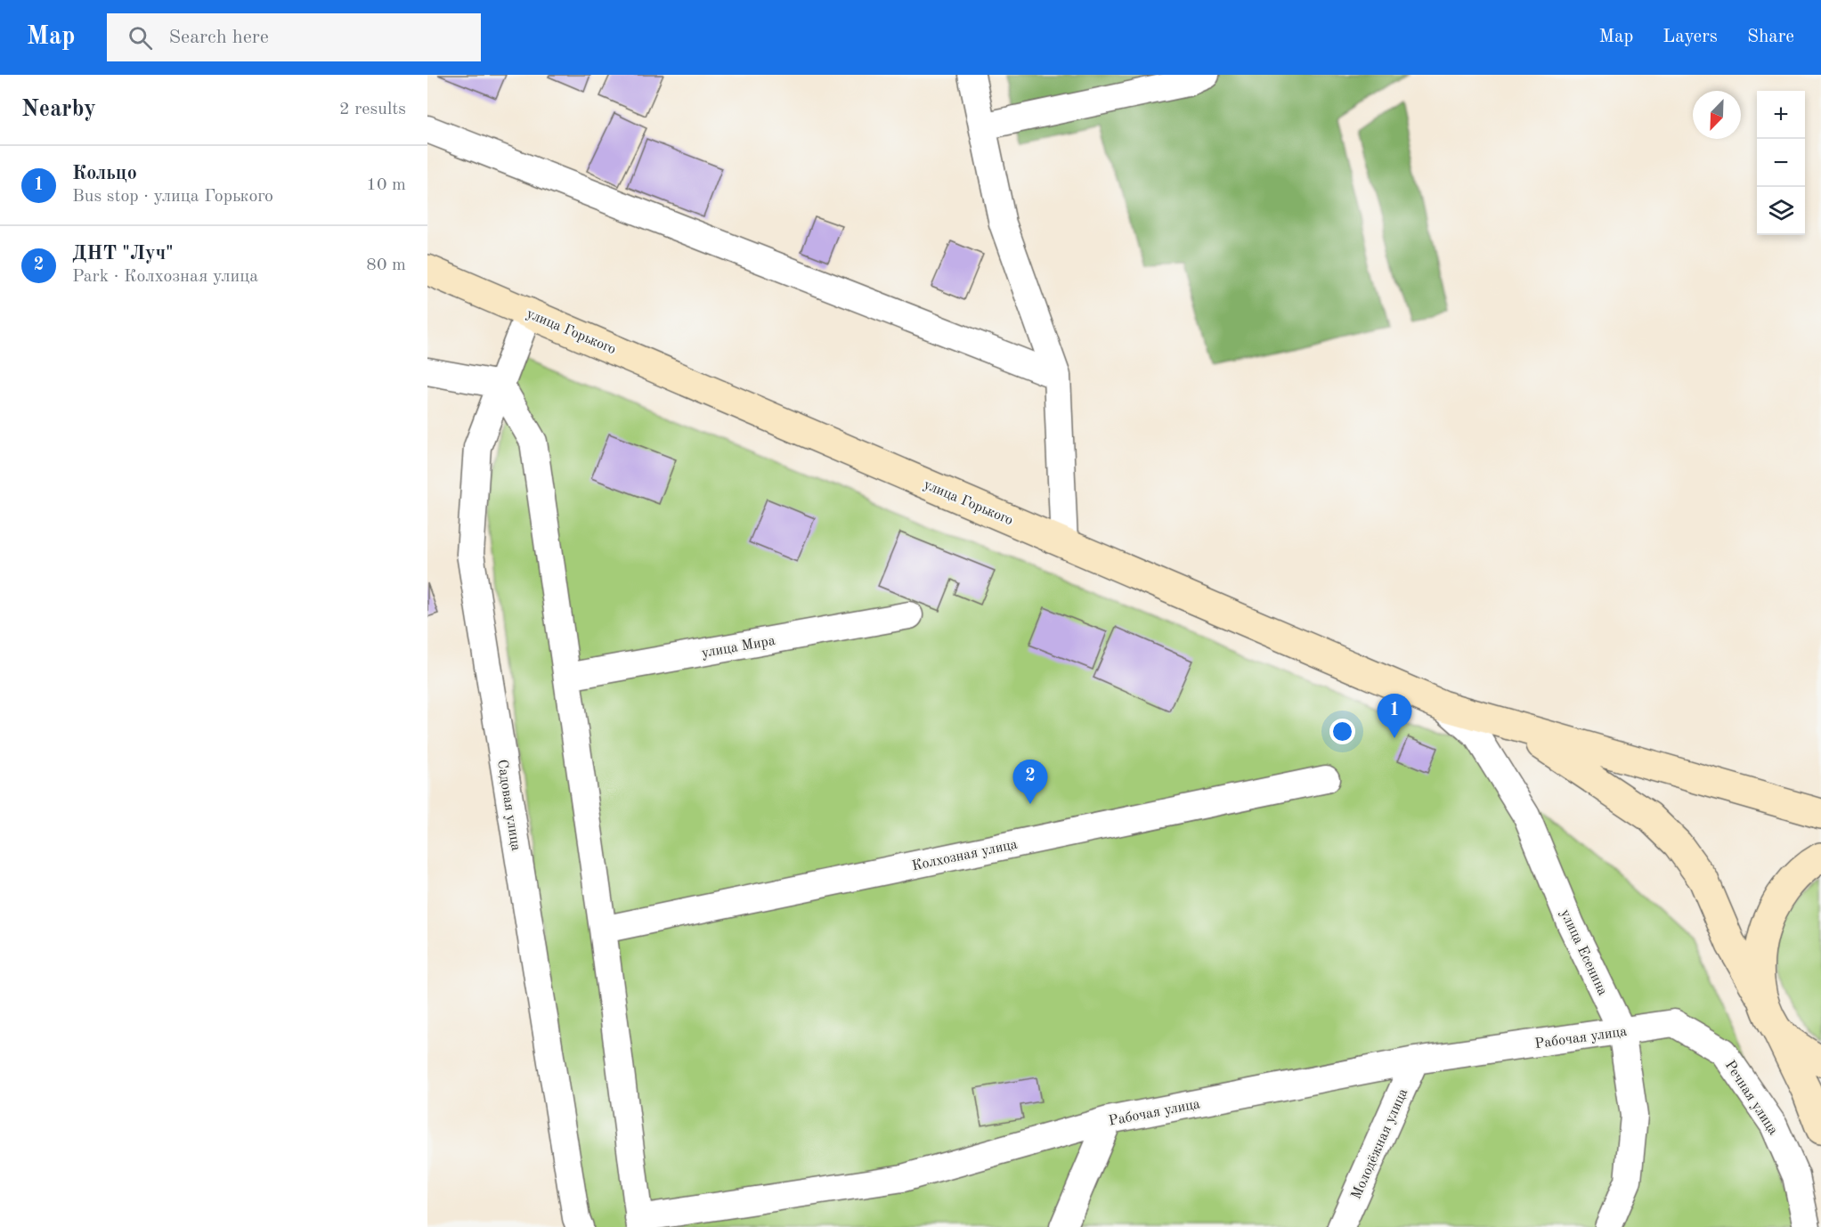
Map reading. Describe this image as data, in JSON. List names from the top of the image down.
{
  "streets": {
    "main road": ["улица Горького"],
    "street": [
      "улица Мира",
      "Садовая улица",
      "Колхозная улица",
      "улица Есенина",
      "Рабочая улица",
      "Речная улица",
      "Молодёжная улица"
    ]
  },
  "crossings": [
    ["улица Горького", "Садовая улица"],
    ["улица Горького", "улица Есенина"],
    ["улица Есенина", "Рабочая улица"],
    ["Рабочая улица", "Речная улица"],
    ["Рабочая улица", "Молодёжная улица"]
  ],
  "north": "bottom left",
  "page": {
    "header": "Map",
    "search": "Search here",
    "nav": ["Map", "Layers", "Share"],
    "heading": ["Nearby", "2 results"],
    "map_buttons": ["+", "−"],
    "list": [
      {
        "mark": "1",
        "name": "Кольцо",
        "note": "Bus stop · улица Горького",
        "value": "10 m"
      },
      {
        "mark": "2",
        "name": "ДНТ \"Луч\"",
        "note": "Park · Колхозная улица",
        "value": "80 m"
      }
    ],
    "pins": ["1", "2"]
  }
}
